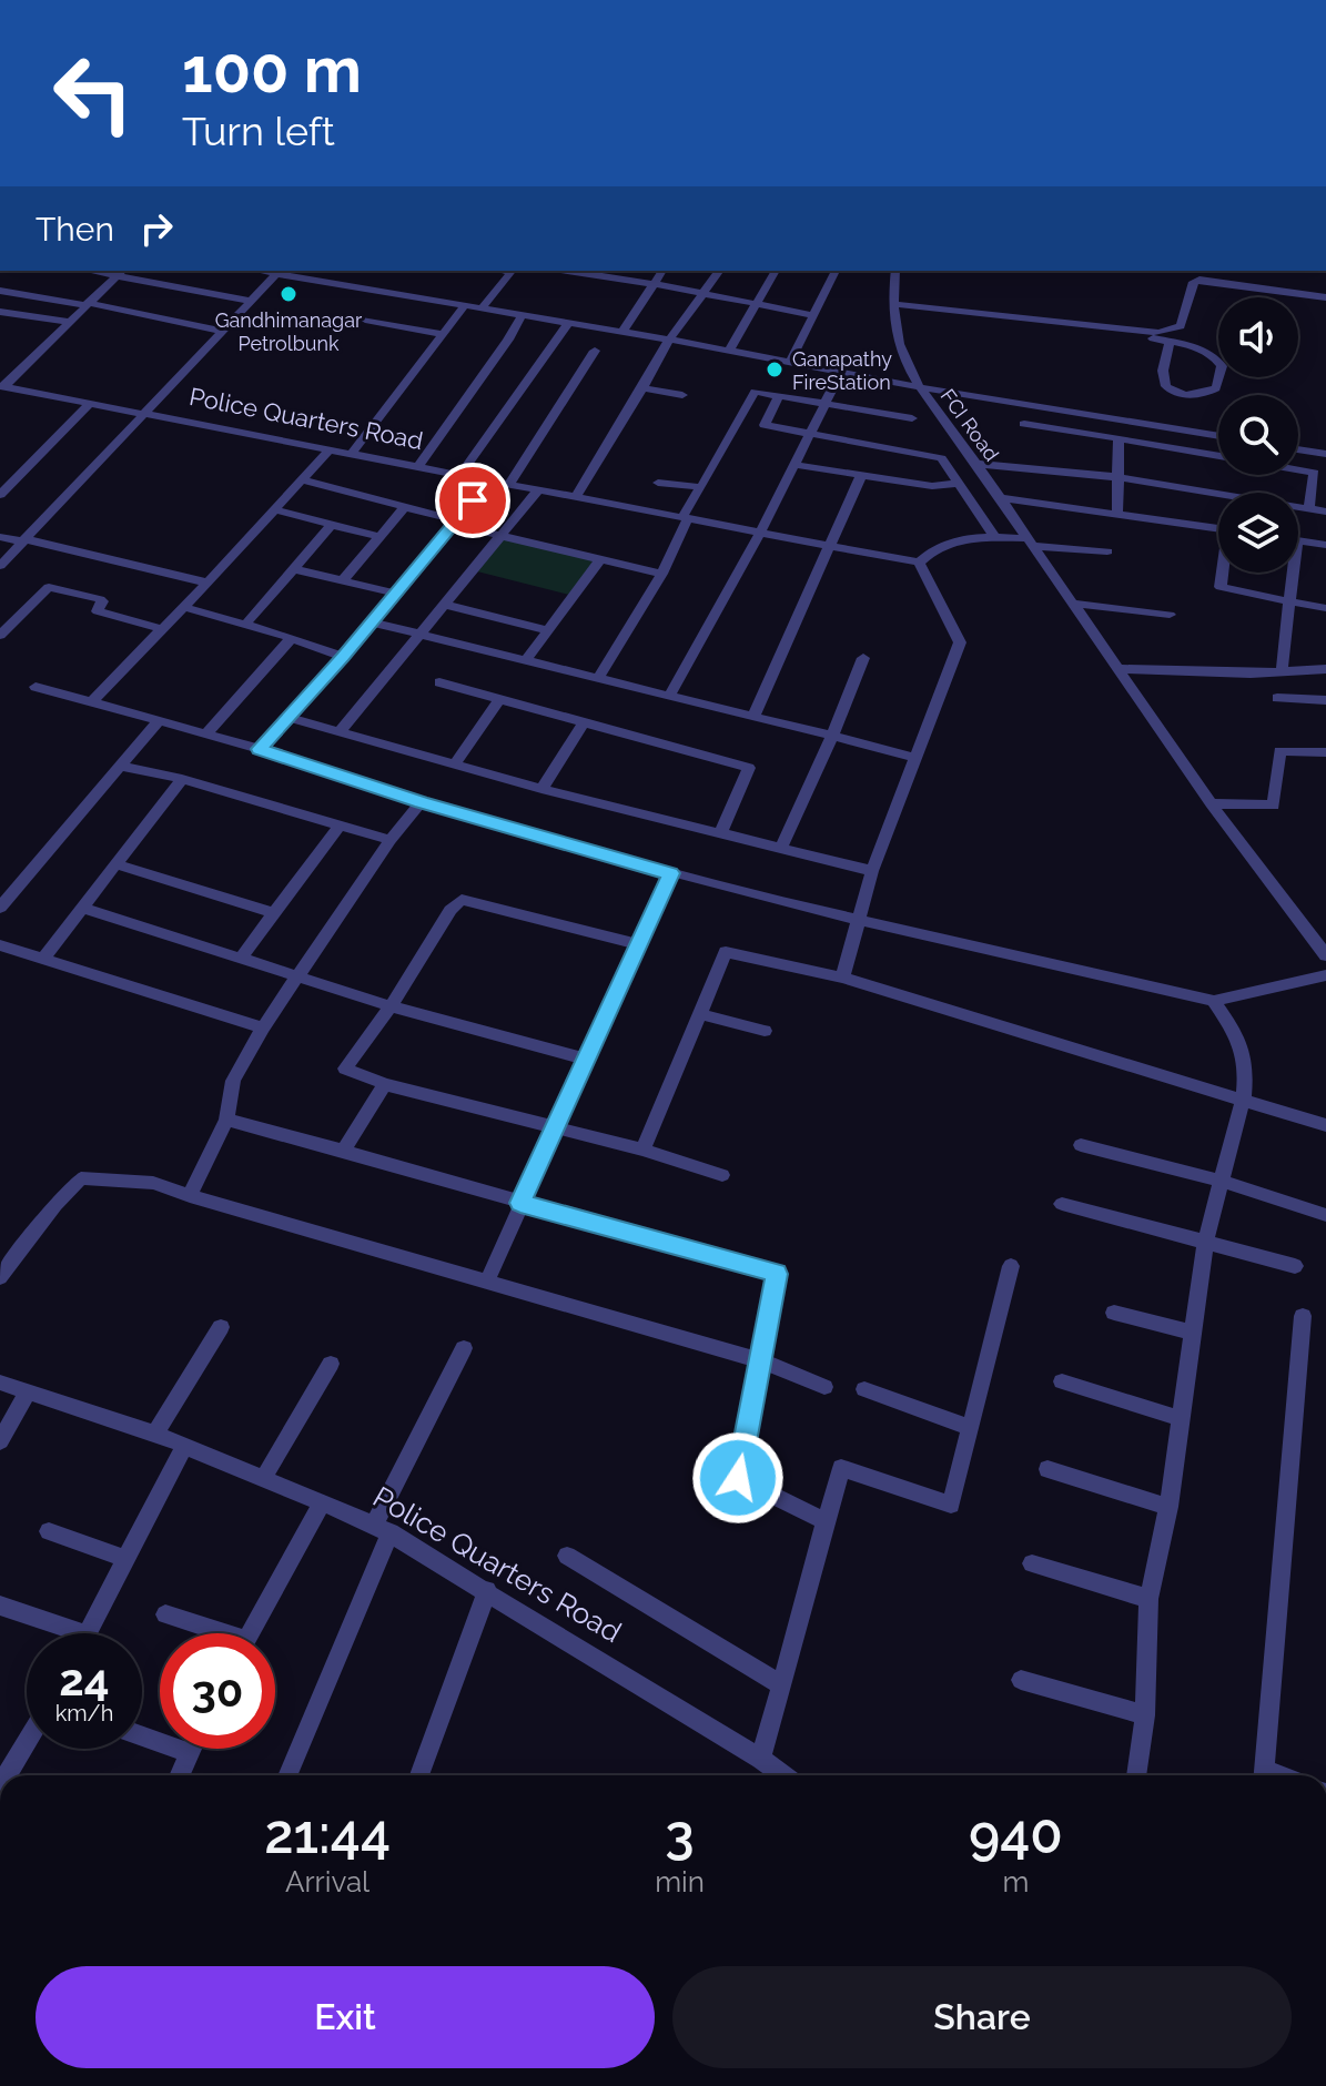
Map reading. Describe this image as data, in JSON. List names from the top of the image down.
{
  "streets": {
    "street": ["Police Quarters Road", "FCI Road"]
  },
  "places": ["Gandhimanagar Petrolbunk", "Ganapathy FireStation"],
  "page": {
    "turn": ["100 m", "Turn left"],
    "then": "Then",
    "speed": "24 km/h",
    "limit": "30",
    "eta": [
      "21:44",
      "Arrival",
      "3",
      "min",
      "940",
      "m"
    ],
    "buttons": ["Exit", "Share"]
  }
}
